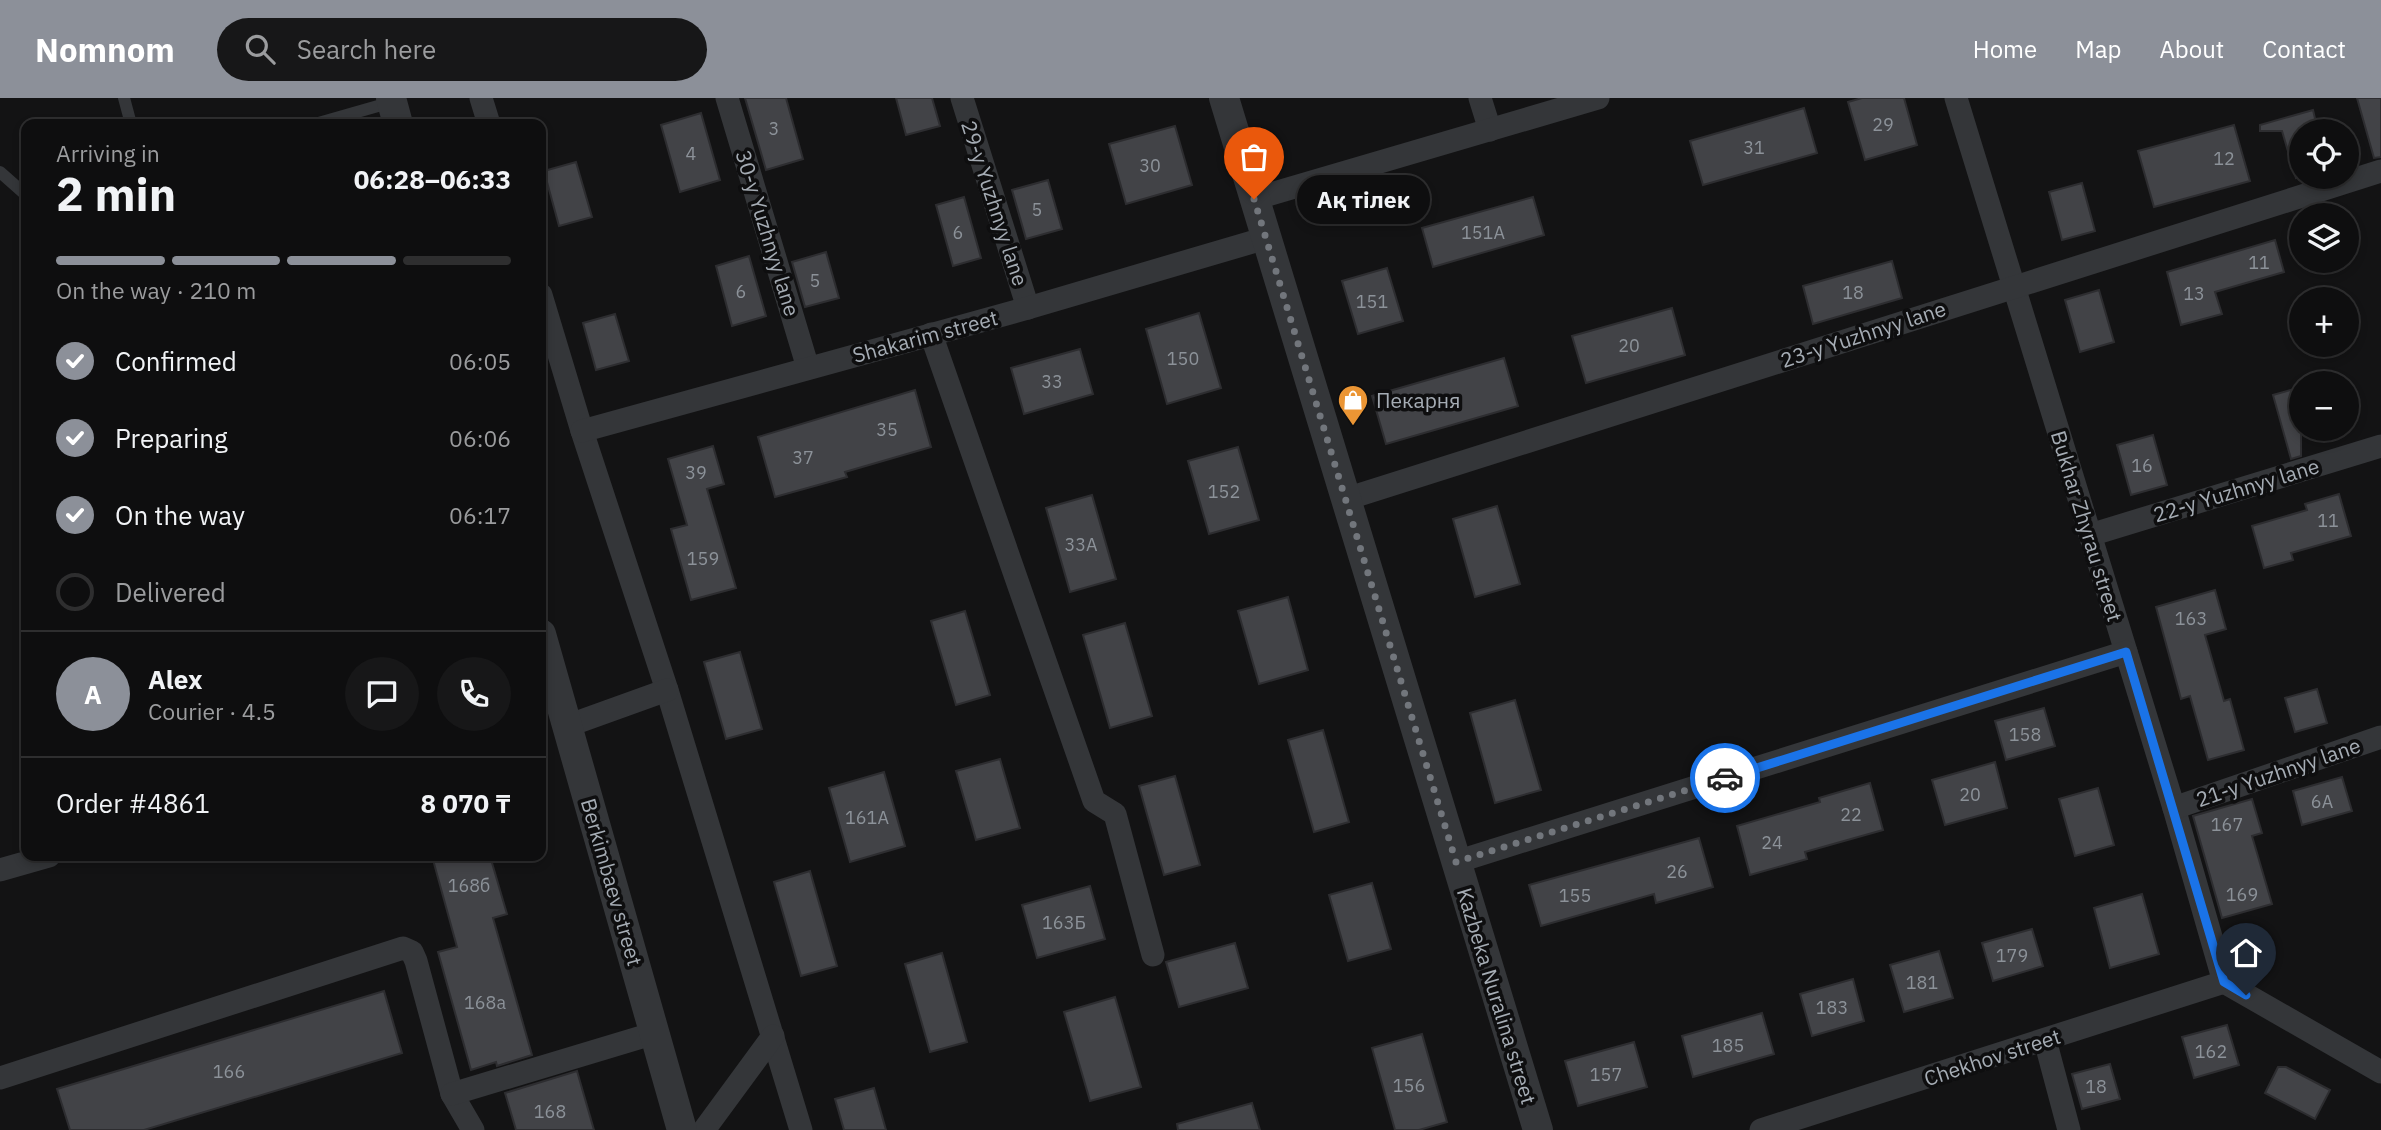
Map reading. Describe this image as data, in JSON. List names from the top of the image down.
{
  "streets": {
    "street": [
      "29-y Yuzhnyy lane",
      "30-y Yuzhnyy lane",
      "23-y Yuzhnyy lane",
      "Shakarim street",
      "22-y Yuzhnyy lane",
      "Bukhar Zhyrau street",
      "21-y Yuzhnyy lane",
      "Berkimbaev street",
      "Kazbeka Nuralina street",
      "Chekhov street"
    ]
  },
  "crossings": [
    ["29-y Yuzhnyy lane", "Shakarim street"],
    ["30-y Yuzhnyy lane", "Shakarim street"],
    ["23-y Yuzhnyy lane", "Bukhar Zhyrau street"],
    ["23-y Yuzhnyy lane", "Kazbeka Nuralina street"],
    ["Shakarim street", "Kazbeka Nuralina street"],
    ["22-y Yuzhnyy lane", "Bukhar Zhyrau street"],
    ["Bukhar Zhyrau street", "21-y Yuzhnyy lane"],
    ["Bukhar Zhyrau street", "Chekhov street"]
  ],
  "places": {
    "other": ["Ақ тілек"],
    "shop": ["Пекарня"]
  },
  "house_numbers": [
    "29",
    "3",
    "31",
    "4",
    "12",
    "30",
    "5",
    "6",
    "151А",
    "11",
    "5",
    "6",
    "18",
    "13",
    "151",
    "20",
    "150",
    "33",
    "35",
    "37",
    "16",
    "39",
    "152",
    "11",
    "33А",
    "159",
    "163",
    "158",
    "20",
    "6А",
    "22",
    "161А",
    "167",
    "24",
    "26",
    "168б",
    "169",
    "155",
    "163Б",
    "179",
    "181",
    "168а",
    "183",
    "185",
    "162",
    "166",
    "157",
    "156",
    "18",
    "168"
  ],
  "page": {
    "header": "Nomnom",
    "search": "Search here",
    "nav": [
      "Home",
      "Map",
      "About",
      "Contact"
    ],
    "map_buttons": ["+", "−"],
    "heading": ["2 min", "Arriving in", "06:28–06:33"],
    "panel": [
      "Alex",
      "Courier · 4.5",
      "Order #4861",
      "8 070 ₸"
    ],
    "bubble": "Ақ тілек",
    "bar": "On the way · 210 m",
    "list": [
      ["Confirmed", "06:05"],
      ["Preparing", "06:06"],
      ["On the way", "06:17"],
      "Delivered"
    ],
    "round": "A"
  }
}
